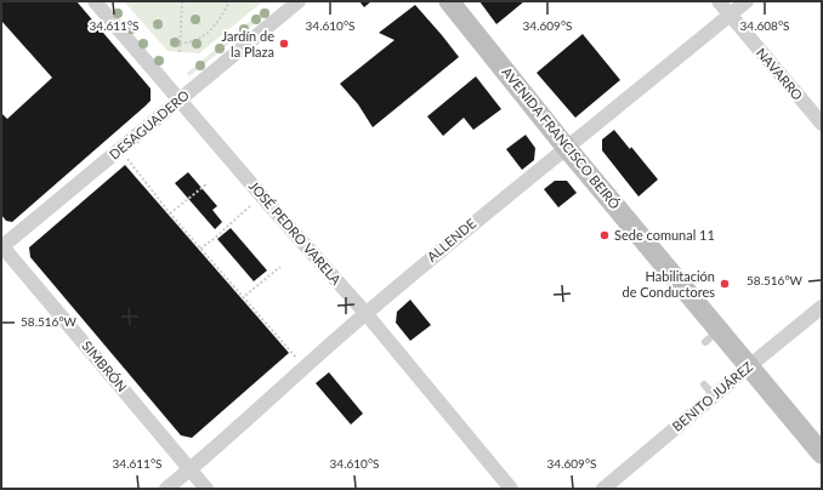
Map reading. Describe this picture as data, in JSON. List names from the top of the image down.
{
  "streets": {
    "main road": ["AVENIDA FRANCISCO BEIRÓ"],
    "street": [
      "NAVARRO",
      "DESAGUADERO",
      "JOSÉ PEDRO VARELA",
      "ALLENDE",
      "SIMBRÓN",
      "BENITO JUÁREZ"
    ]
  },
  "crossings": [
    ["NAVARRO", "ALLENDE"],
    ["DESAGUADERO", "JOSÉ PEDRO VARELA"],
    ["DESAGUADERO", "SIMBRÓN"],
    ["AVENIDA FRANCISCO BEIRÓ", "ALLENDE"],
    ["AVENIDA FRANCISCO BEIRÓ", "BENITO JUÁREZ"],
    ["JOSÉ PEDRO VARELA", "ALLENDE"],
    ["ALLENDE", "SIMBRÓN"]
  ],
  "places": ["Jardín de la Plaza", "Sede comunal 11", "Habilitación de Conductores"],
  "coordinates": [
    "34.611°S",
    "34.610°S",
    "34.609°S",
    "34.608°S",
    "58.516°W"
  ]
}
